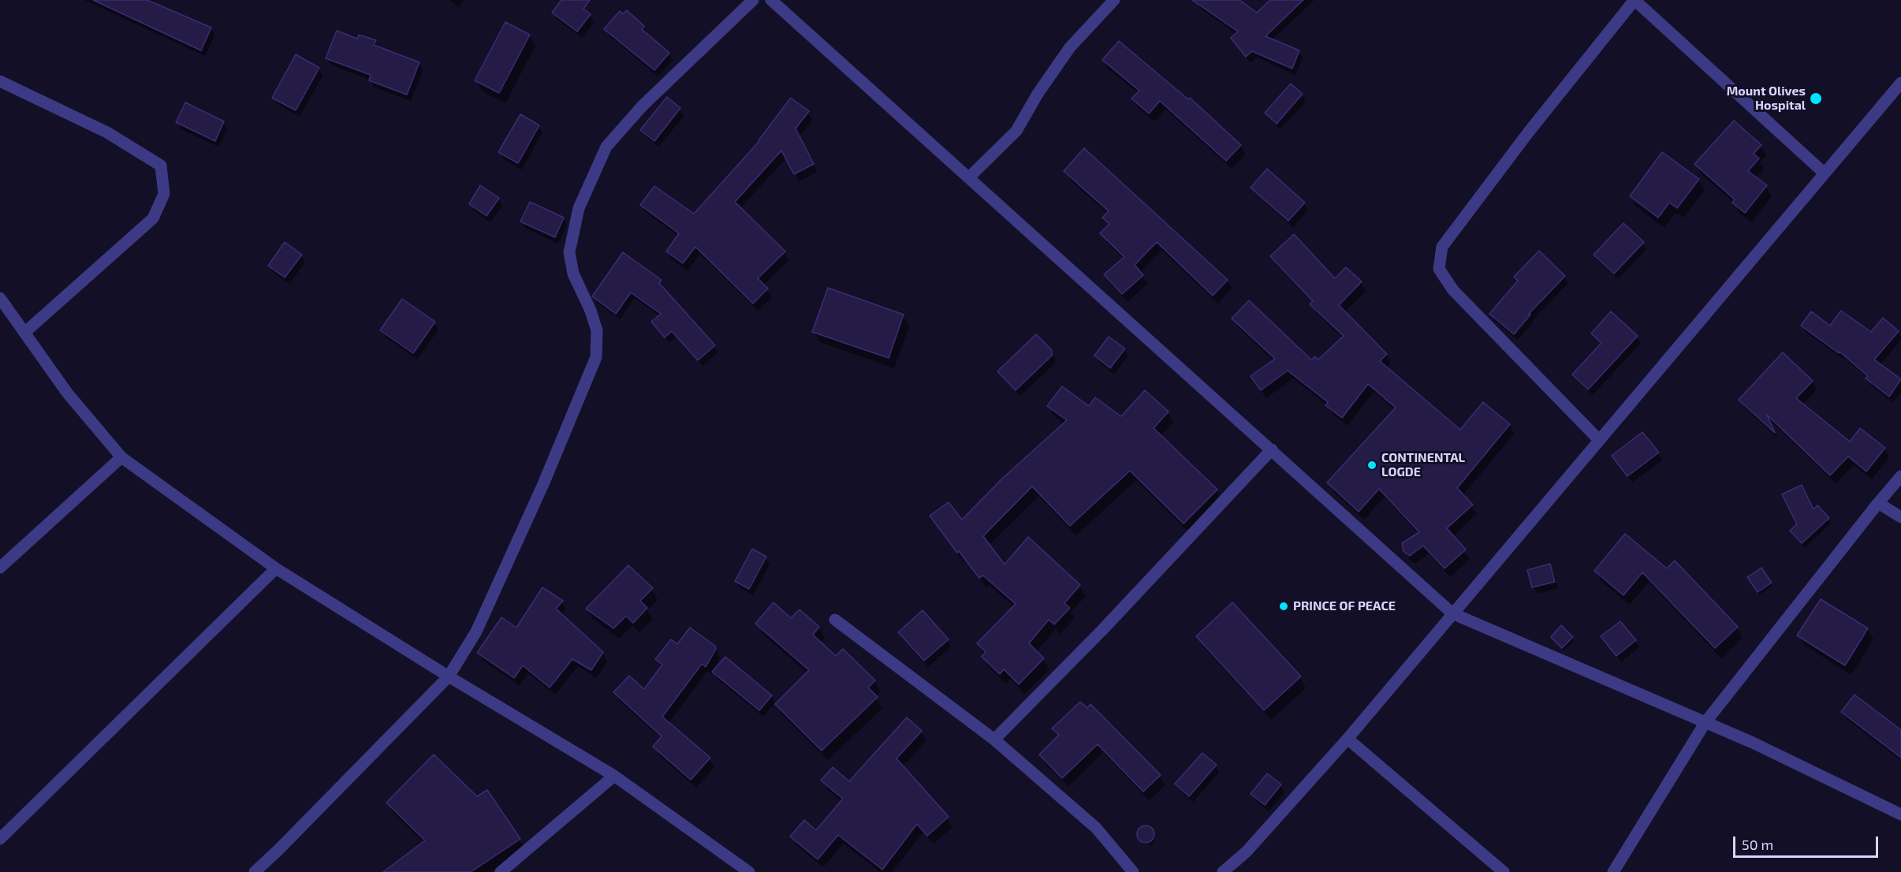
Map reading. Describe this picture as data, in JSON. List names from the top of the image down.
{
  "places": ["Mount Olives Hospital", "CONTINENTAL LOGDE", "PRINCE OF PEACE"],
  "scale_bar": "50 m"
}
